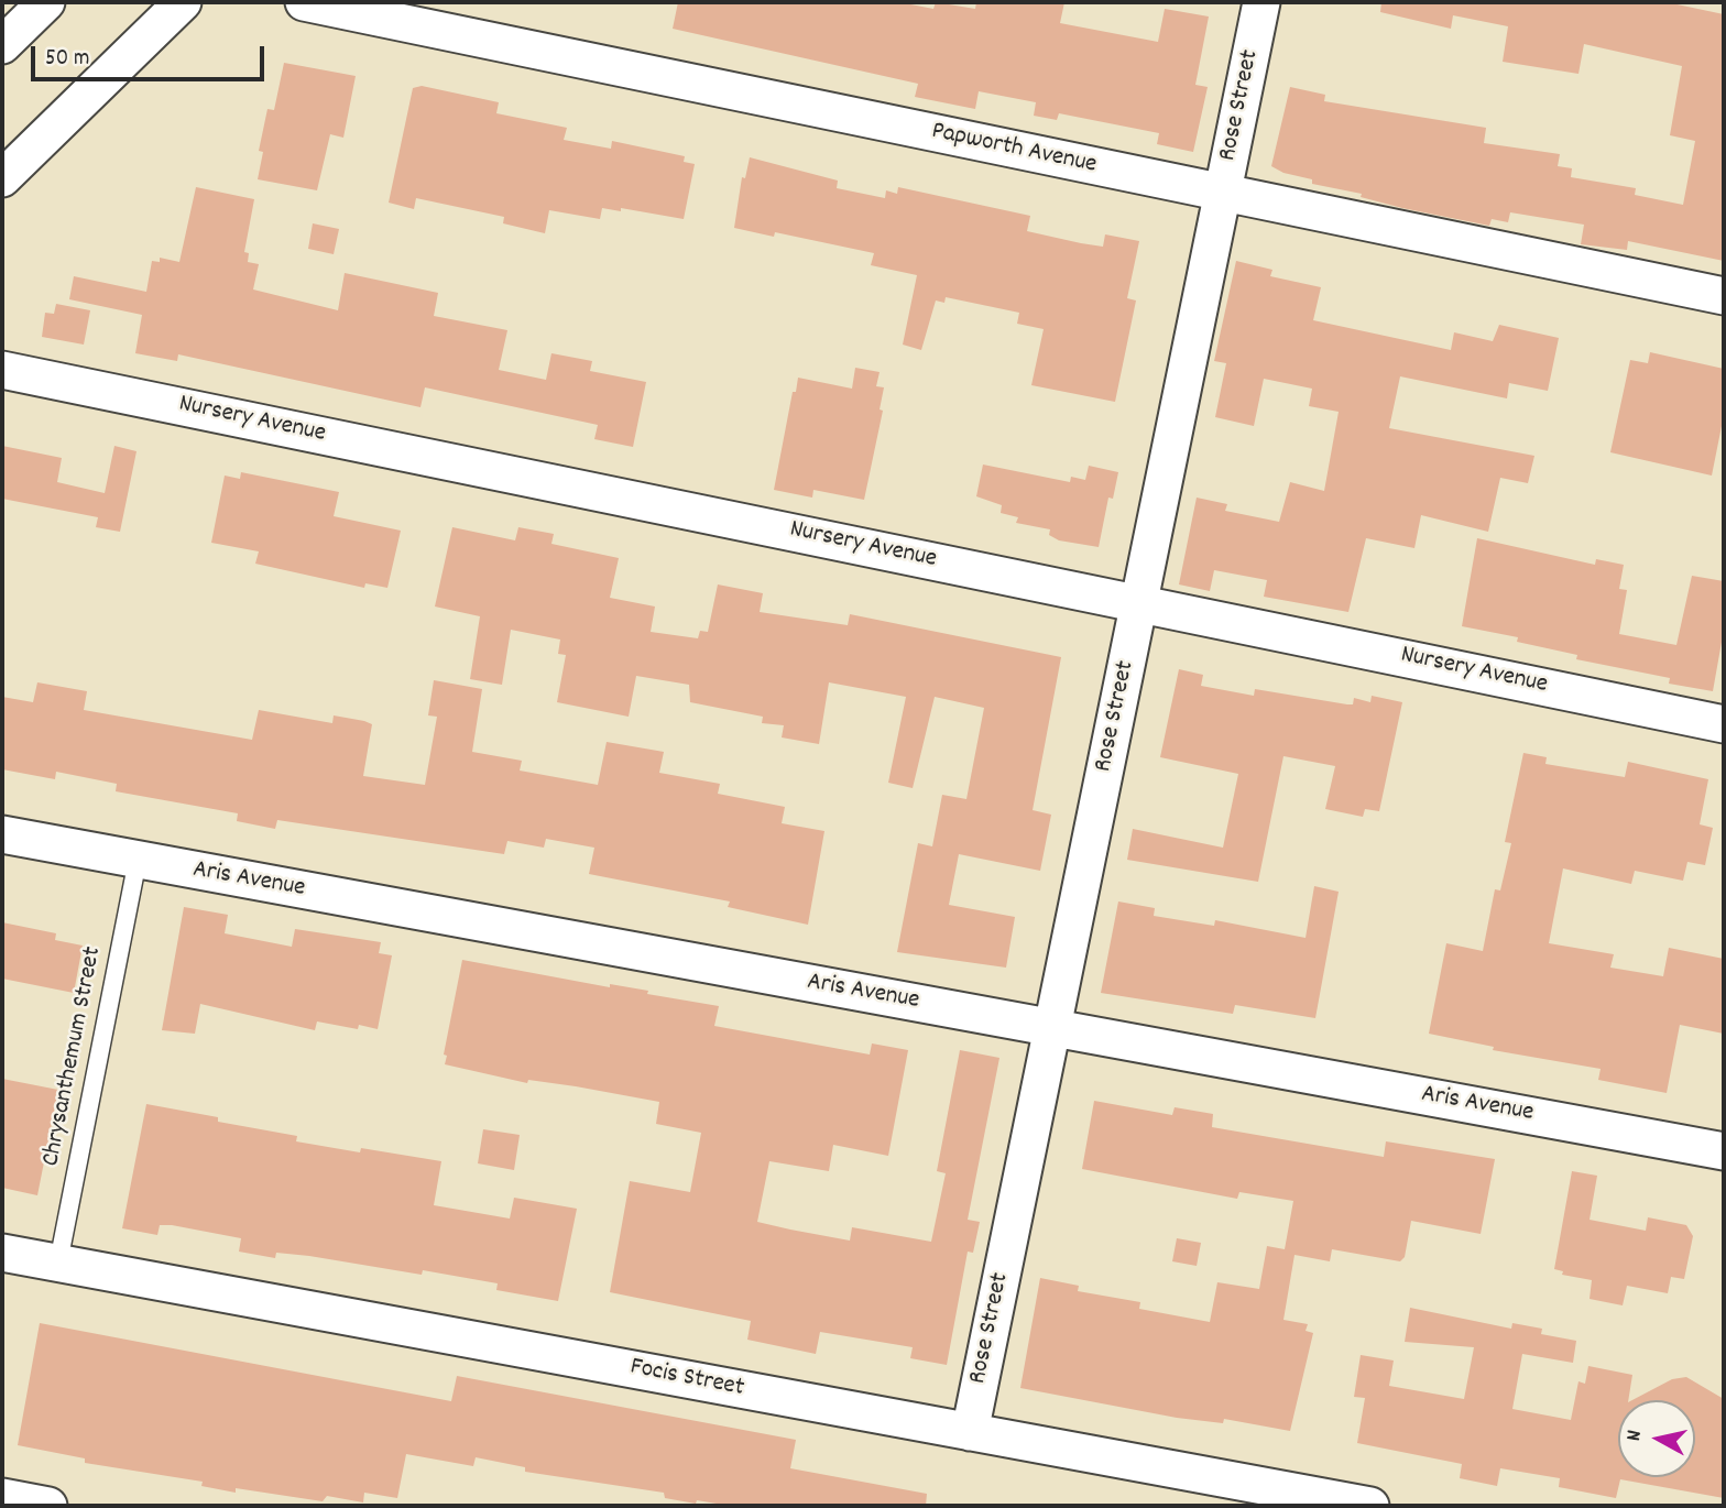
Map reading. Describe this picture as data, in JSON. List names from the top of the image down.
{
  "streets": {
    "street": [
      "Rose Street",
      "Papworth Avenue",
      "Nursery Avenue",
      "Aris Avenue",
      "Focis Street"
    ],
    "lane": ["Chrysanthemum Street"]
  },
  "crossings": [
    ["Rose Street", "Papworth Avenue"],
    ["Rose Street", "Nursery Avenue"],
    ["Rose Street", "Aris Avenue"],
    ["Rose Street", "Focis Street"],
    ["Aris Avenue", "Chrysanthemum Street"],
    ["Chrysanthemum Street", "Focis Street"]
  ],
  "scale_bar": "50 m",
  "north": "left"
}
